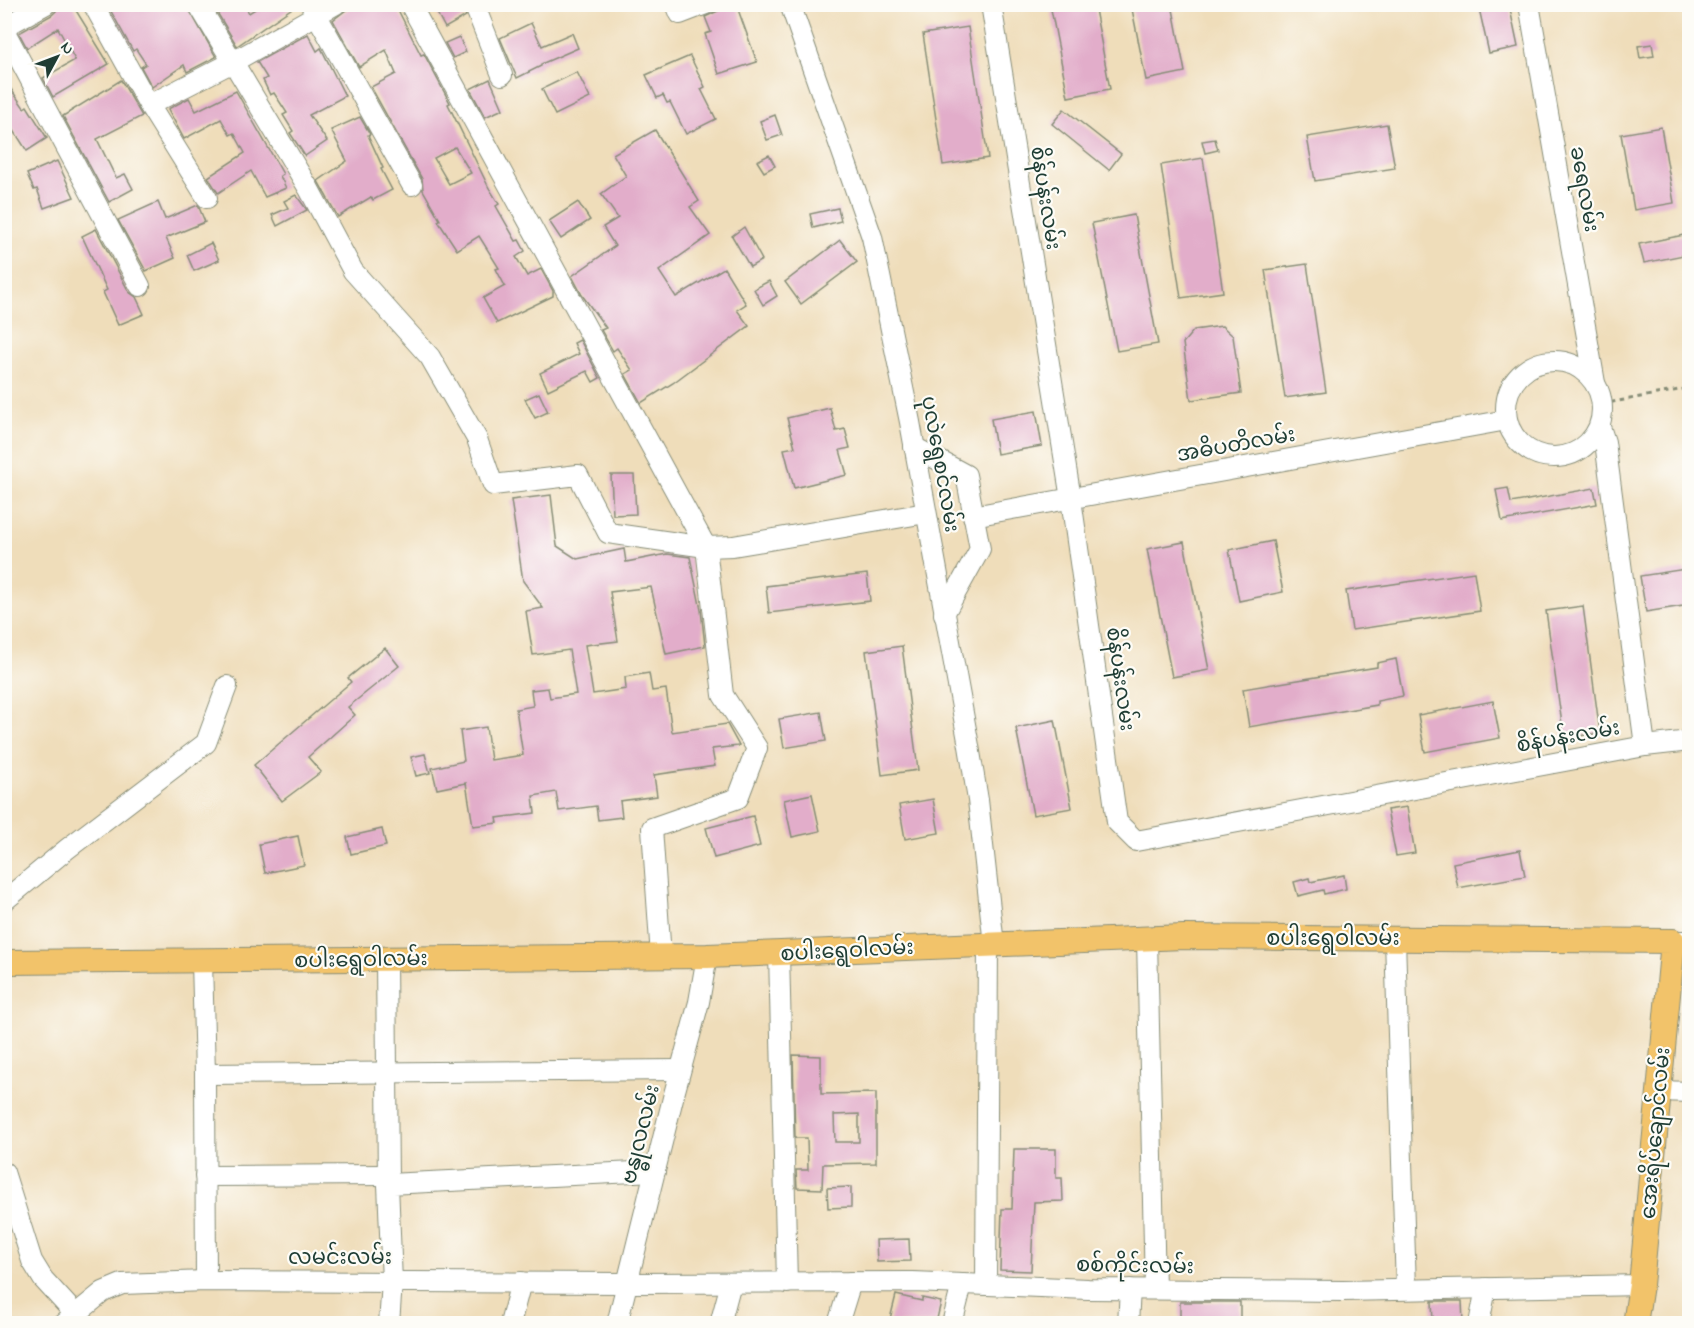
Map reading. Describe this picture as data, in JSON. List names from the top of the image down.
{
  "streets": {
    "main road": ["စပါးရွေဝါလမ်း", "အေးရိပ်ချောင်လမ်း"],
    "street": [
      "ခရေလမ်း",
      "စိန်ပန်းလမ်း",
      "အဓိပတိလမ်း",
      "ပုလဲရွေစင်လမ်း",
      "ဗန္ဓုလလမ်း",
      "လမင်းလမ်း",
      "စစ်ကိုင်းလမ်း"
    ]
  },
  "crossings": [
    ["ခရေလမ်း", "အဓိပတိလမ်း"],
    ["စိန်ပန်းလမ်း", "အဓိပတိလမ်း"],
    ["ပုလဲရွေစင်လမ်း", "စပါးရွေဝါလမ်း"],
    ["ပုလဲရွေစင်လမ်း", "စစ်ကိုင်းလမ်း"],
    ["စပါးရွေဝါလမ်း", "အေးရိပ်ချောင်လမ်း"],
    ["စပါးရွေဝါလမ်း", "ဗန္ဓုလလမ်း"],
    ["အေးရိပ်ချောင်လမ်း", "စစ်ကိုင်းလမ်း"],
    ["ဗန္ဓုလလမ်း", "လမင်းလမ်း"],
    ["ဗန္ဓုလလမ်း", "စစ်ကိုင်းလမ်း"],
    ["လမင်းလမ်း", "စစ်ကိုင်းလမ်း"]
  ],
  "north": "top right"
}
